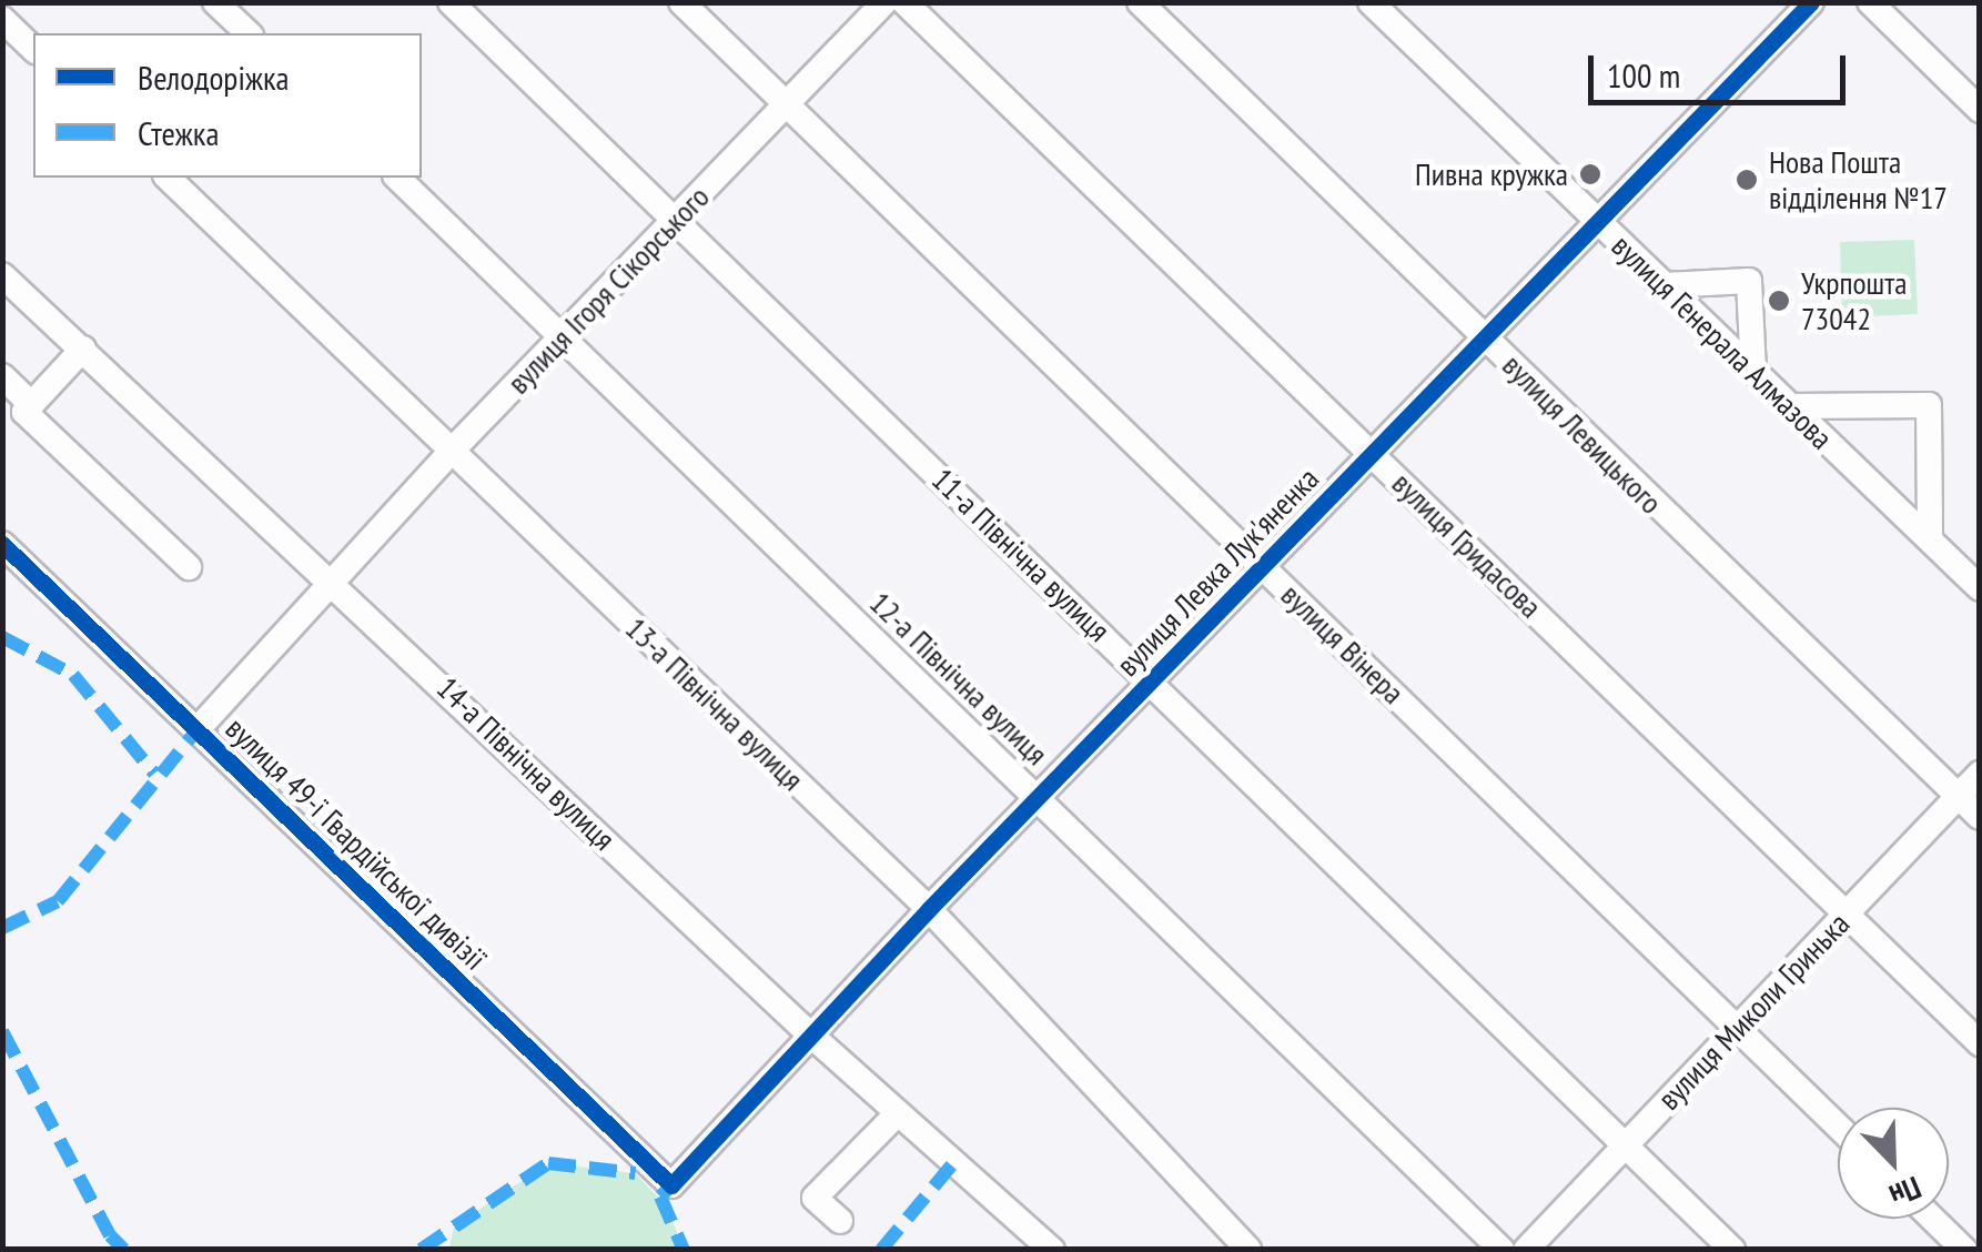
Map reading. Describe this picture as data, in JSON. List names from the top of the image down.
{
  "streets": {
    "street": [
      "вулиця Ігоря Сікорського",
      "вулиця Генерала Алмазова",
      "вулиця Левицького",
      "вулиця Гридасова",
      "11-а Північна вулиця",
      "вулиця Левка Лук'яненка",
      "вулиця Вінера",
      "12-а Північна вулиця",
      "13-а Північна вулиця",
      "14-а Північна вулиця",
      "вулиця 49-ї Гвардійської дивізії",
      "вулиця Миколи Гринька"
    ]
  },
  "crossings": [
    ["вулиця Ігоря Сікорського", "11-а Північна вулиця"],
    ["вулиця Ігоря Сікорського", "вулиця Вінера"],
    ["вулиця Ігоря Сікорського", "12-а Північна вулиця"],
    ["вулиця Ігоря Сікорського", "13-а Північна вулиця"],
    ["вулиця Ігоря Сікорського", "14-а Північна вулиця"],
    ["вулиця Ігоря Сікорського", "вулиця 49-ї Гвардійської дивізії"],
    ["вулиця Генерала Алмазова", "вулиця Левка Лук'яненка"],
    ["вулиця Левицького", "вулиця Левка Лук'яненка"],
    ["вулиця Левицького", "вулиця Миколи Гринька"],
    ["вулиця Гридасова", "вулиця Левка Лук'яненка"],
    ["вулиця Гридасова", "вулиця Миколи Гринька"],
    ["11-а Північна вулиця", "вулиця Левка Лук'яненка"],
    ["11-а Північна вулиця", "вулиця Миколи Гринька"],
    ["вулиця Левка Лук'яненка", "вулиця Вінера"],
    ["вулиця Левка Лук'яненка", "12-а Північна вулиця"],
    ["вулиця Левка Лук'яненка", "13-а Північна вулиця"],
    ["вулиця Левка Лук'яненка", "14-а Північна вулиця"],
    ["вулиця Левка Лук'яненка", "вулиця 49-ї Гвардійської дивізії"],
    ["вулиця Вінера", "вулиця Миколи Гринька"]
  ],
  "places": ["Пивна кружка", "Нова Пошта відділення №17", "Укрпошта 73042"],
  "legend": ["Велодоріжка", "Стежка"],
  "scale_bar": "100 m",
  "north": "bottom right"
}
